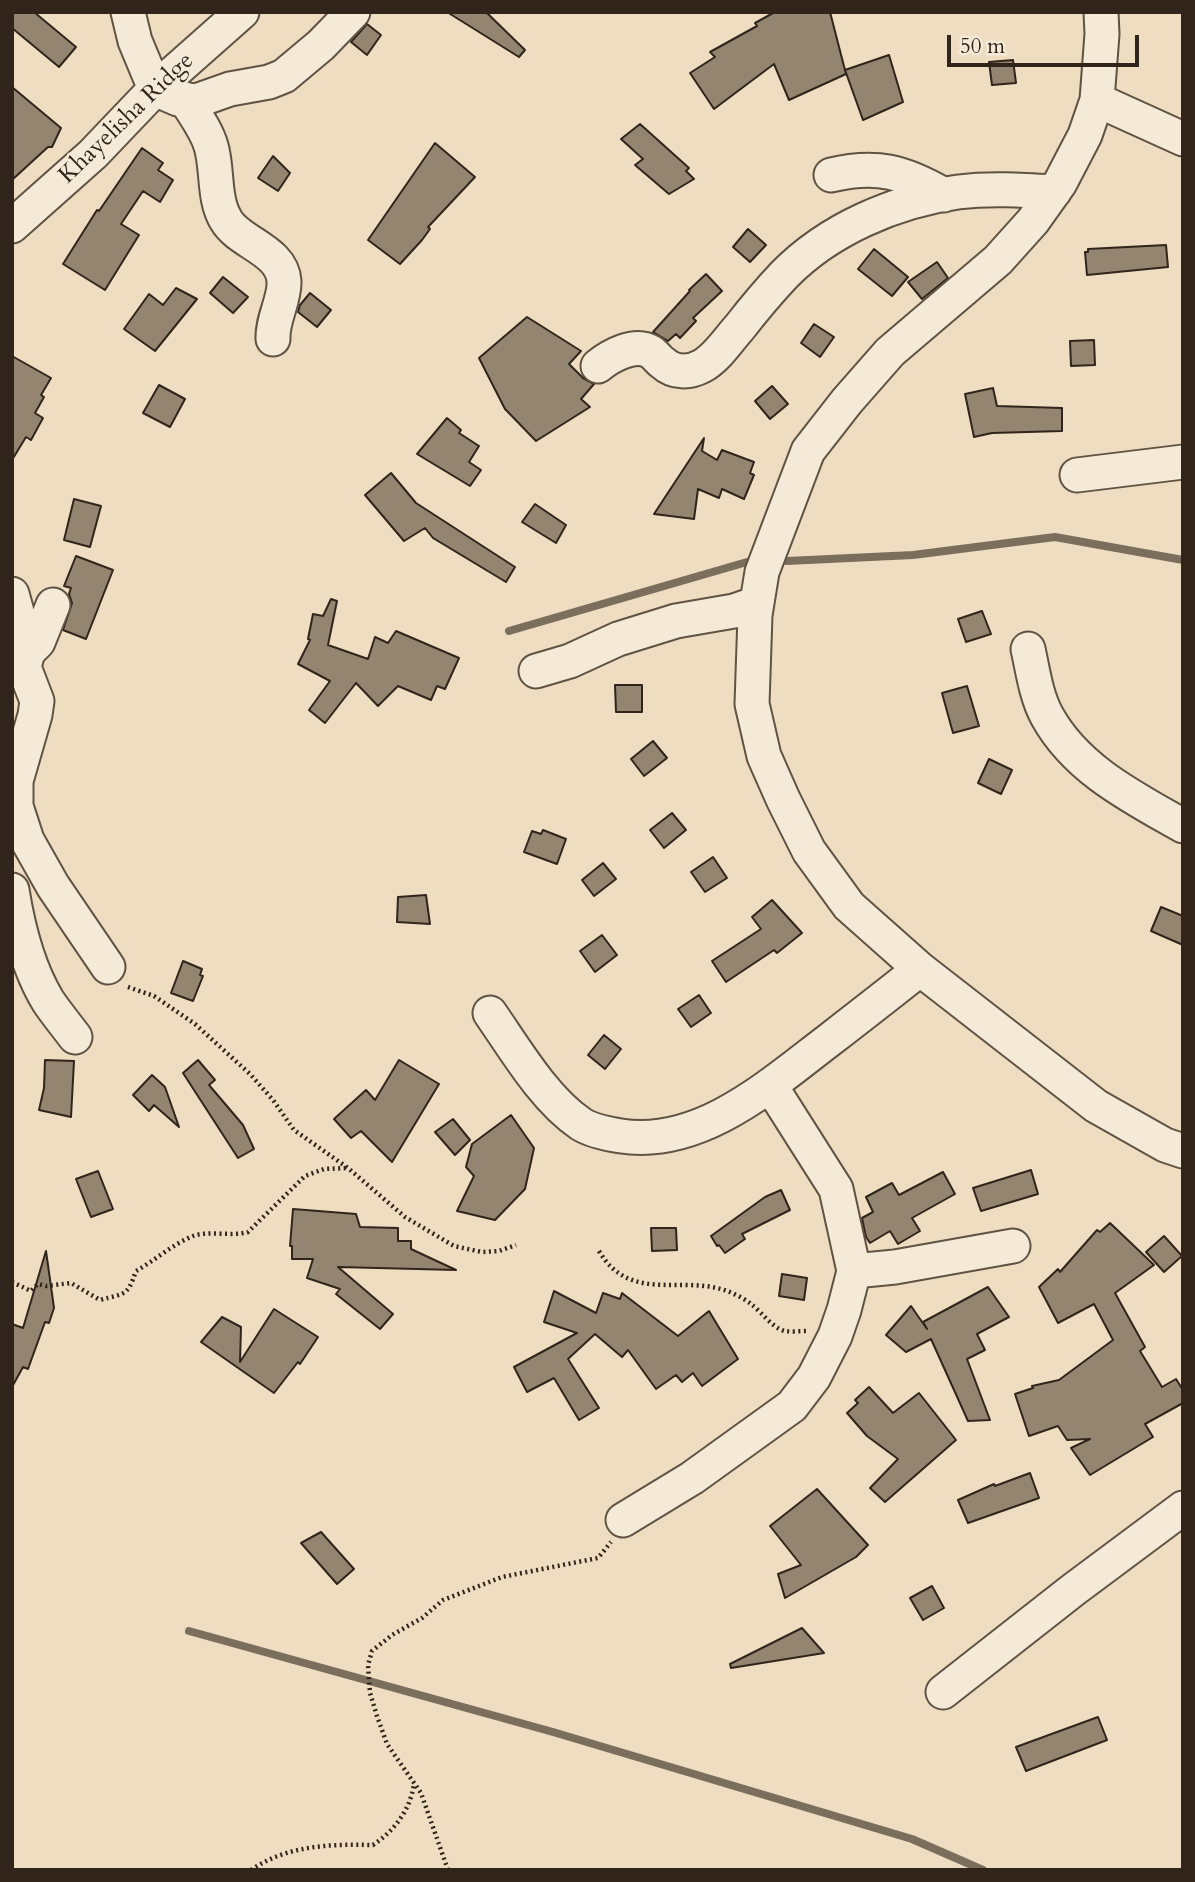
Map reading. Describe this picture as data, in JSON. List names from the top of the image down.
{
  "streets": {
    "street": ["Khayelisha Ridge"]
  },
  "scale_bar": "50 m"
}
